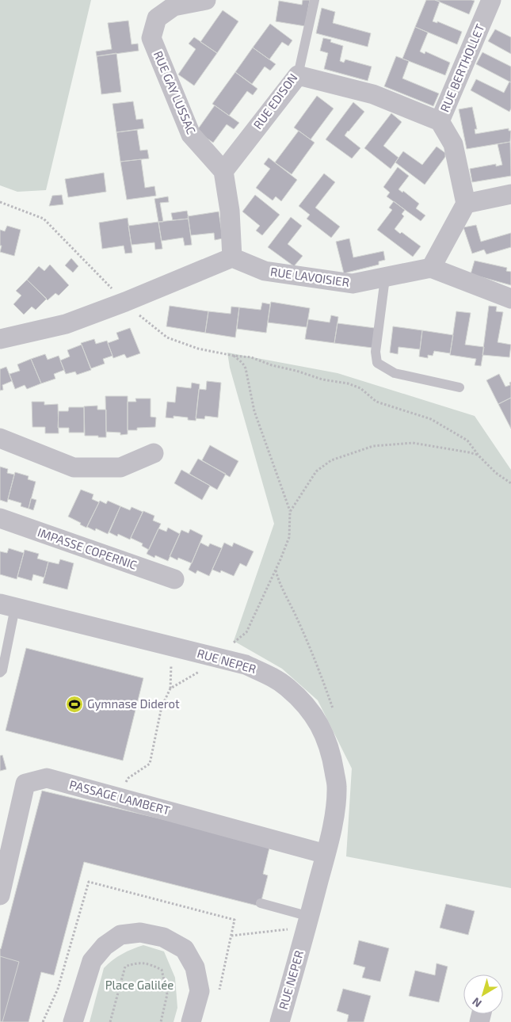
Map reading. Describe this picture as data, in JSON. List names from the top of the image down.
{
  "streets": {
    "street": [
      "RUE BERTHOLLET",
      "RUE GAY LUSSAC",
      "RUE EDISON",
      "RUE LAVOISIER",
      "IMPASSE COPERNIC",
      "RUE NEPER",
      "PASSAGE LAMBERT"
    ]
  },
  "crossings": [
    ["RUE GAY LUSSAC", "RUE EDISON"],
    ["RUE NEPER", "PASSAGE LAMBERT"]
  ],
  "parks": ["Place Galilée"],
  "places": {
    "sports": ["Gymnase Diderot"]
  },
  "north": "bottom left"
}
